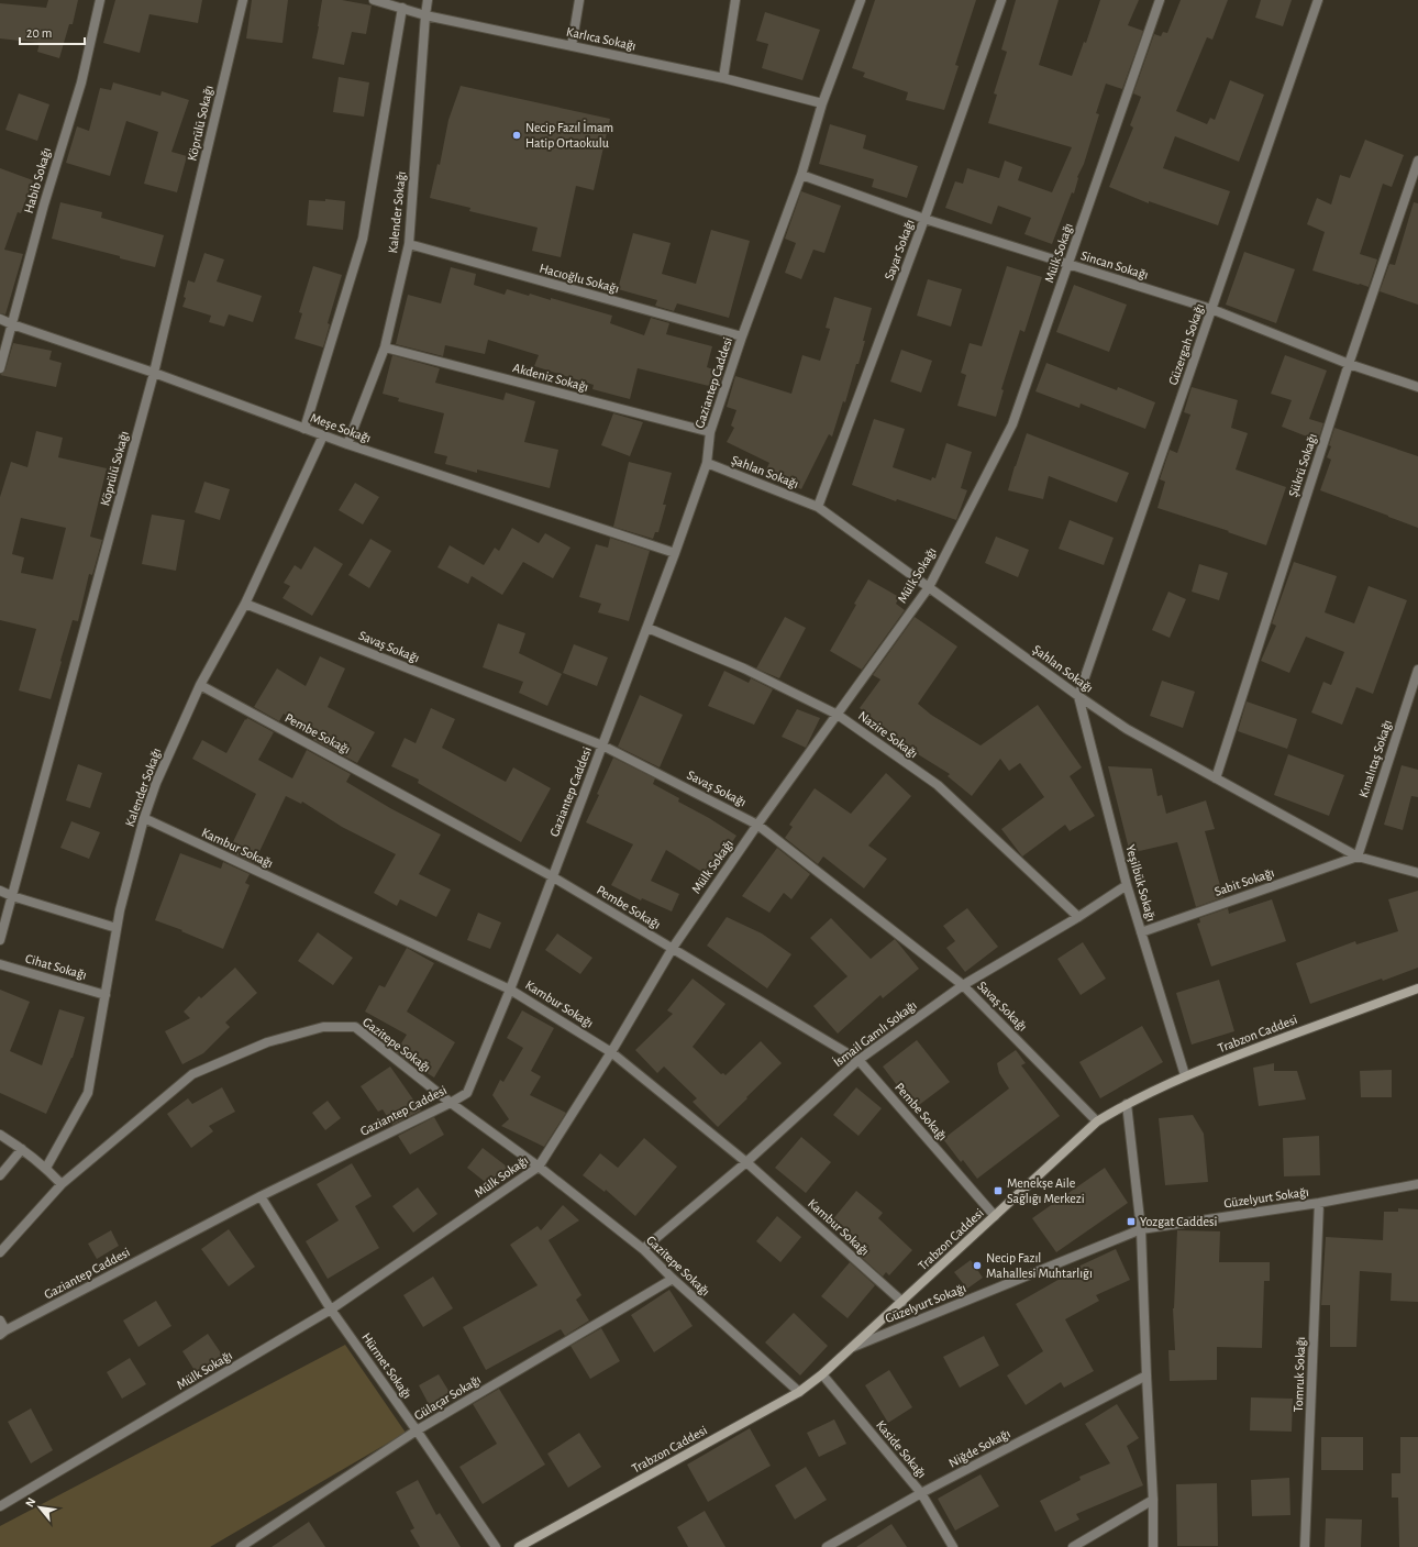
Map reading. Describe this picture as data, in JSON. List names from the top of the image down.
{
  "streets": {
    "main road": ["Trabzon Caddesi"],
    "street": [
      "Karlıca Sokağı",
      "Köprülü Sokağı",
      "Habib Sokağı",
      "Kalender Sokağı",
      "Sayar Sokağı",
      "Mülk Sokağı",
      "Sincan Sokağı",
      "Hacıoğlu Sokağı",
      "Güzergah Sokağı",
      "Akdeniz Sokağı",
      "Gaziantep Caddesi",
      "Meşe Sokağı",
      "Şükrü Sokağı",
      "Şahlan Sokağı",
      "Savaş Sokağı",
      "Pembe Sokağı",
      "Nazire Sokağı",
      "Kınalıtaş Sokağı",
      "Kambur Sokağı",
      "Sabit Sokağı",
      "Yeşilbük Sokağı",
      "Cihat Sokağı",
      "İsmail Gamlı Sokağı",
      "Gazitepe Sokağı",
      "Güzelyurt Sokağı",
      "Hürmet Sokağı",
      "Tomruk Sokağı",
      "Gülaçar Sokağı",
      "Niğde Sokağı",
      "Kaside Sokağı"
    ]
  },
  "crossings": [
    ["Karlıca Sokağı", "Kalender Sokağı"],
    ["Karlıca Sokağı", "Gaziantep Caddesi"],
    ["Köprülü Sokağı", "Meşe Sokağı"],
    ["Habib Sokağı", "Meşe Sokağı"],
    ["Kalender Sokağı", "Hacıoğlu Sokağı"],
    ["Kalender Sokağı", "Akdeniz Sokağı"],
    ["Kalender Sokağı", "Meşe Sokağı"],
    ["Kalender Sokağı", "Savaş Sokağı"],
    ["Kalender Sokağı", "Pembe Sokağı"],
    ["Kalender Sokağı", "Kambur Sokağı"],
    ["Kalender Sokağı", "Cihat Sokağı"],
    ["Sayar Sokağı", "Sincan Sokağı"],
    ["Sayar Sokağı", "Şahlan Sokağı"],
    ["Mülk Sokağı", "Sincan Sokağı"],
    ["Mülk Sokağı", "Şahlan Sokağı"],
    ["Mülk Sokağı", "Savaş Sokağı"],
    ["Mülk Sokağı", "Pembe Sokağı"],
    ["Mülk Sokağı", "Nazire Sokağı"],
    ["Mülk Sokağı", "Kambur Sokağı"],
    ["Mülk Sokağı", "Gazitepe Sokağı"],
    ["Mülk Sokağı", "Hürmet Sokağı"],
    ["Sincan Sokağı", "Güzergah Sokağı"],
    ["Sincan Sokağı", "Gaziantep Caddesi"],
    ["Sincan Sokağı", "Şükrü Sokağı"],
    ["Hacıoğlu Sokağı", "Gaziantep Caddesi"],
    ["Güzergah Sokağı", "Şahlan Sokağı"],
    ["Güzergah Sokağı", "Yeşilbük Sokağı"],
    ["Akdeniz Sokağı", "Gaziantep Caddesi"],
    ["Gaziantep Caddesi", "Meşe Sokağı"],
    ["Gaziantep Caddesi", "Şahlan Sokağı"],
    ["Gaziantep Caddesi", "Savaş Sokağı"],
    ["Gaziantep Caddesi", "Pembe Sokağı"],
    ["Gaziantep Caddesi", "Nazire Sokağı"],
    ["Gaziantep Caddesi", "Kambur Sokağı"],
    ["Gaziantep Caddesi", "Gazitepe Sokağı"],
    ["Gaziantep Caddesi", "Hürmet Sokağı"],
    ["Şükrü Sokağı", "Şahlan Sokağı"],
    ["Şahlan Sokağı", "Kınalıtaş Sokağı"],
    ["Şahlan Sokağı", "Sabit Sokağı"],
    ["Şahlan Sokağı", "Yeşilbük Sokağı"],
    ["Savaş Sokağı", "İsmail Gamlı Sokağı"],
    ["Savaş Sokağı", "Trabzon Caddesi"],
    ["Pembe Sokağı", "İsmail Gamlı Sokağı"],
    ["Pembe Sokağı", "Trabzon Caddesi"],
    ["Nazire Sokağı", "İsmail Gamlı Sokağı"],
    ["Kınalıtaş Sokağı", "Sabit Sokağı"],
    ["Kambur Sokağı", "İsmail Gamlı Sokağı"],
    ["Kambur Sokağı", "Trabzon Caddesi"],
    ["Sabit Sokağı", "Yeşilbük Sokağı"],
    ["Yeşilbük Sokağı", "İsmail Gamlı Sokağı"],
    ["Yeşilbük Sokağı", "Trabzon Caddesi"],
    ["İsmail Gamlı Sokağı", "Gazitepe Sokağı"],
    ["Trabzon Caddesi", "Gazitepe Sokağı"],
    ["Trabzon Caddesi", "Güzelyurt Sokağı"],
    ["Trabzon Caddesi", "Kaside Sokağı"],
    ["Gazitepe Sokağı", "Gülaçar Sokağı"],
    ["Güzelyurt Sokağı", "Tomruk Sokağı"],
    ["Hürmet Sokağı", "Gülaçar Sokağı"],
    ["Niğde Sokağı", "Kaside Sokağı"]
  ],
  "places": {
    "other": ["Necip Fazıl İmam Hatip Ortaokulu", "Necip Fazıl Mahallesi Muhtarlığı"],
    "transit": ["Menekşe Aile Sağlığı Merkezi", "Yozgat Caddesi"]
  },
  "scale_bar": "20 m",
  "north": "top left"
}
